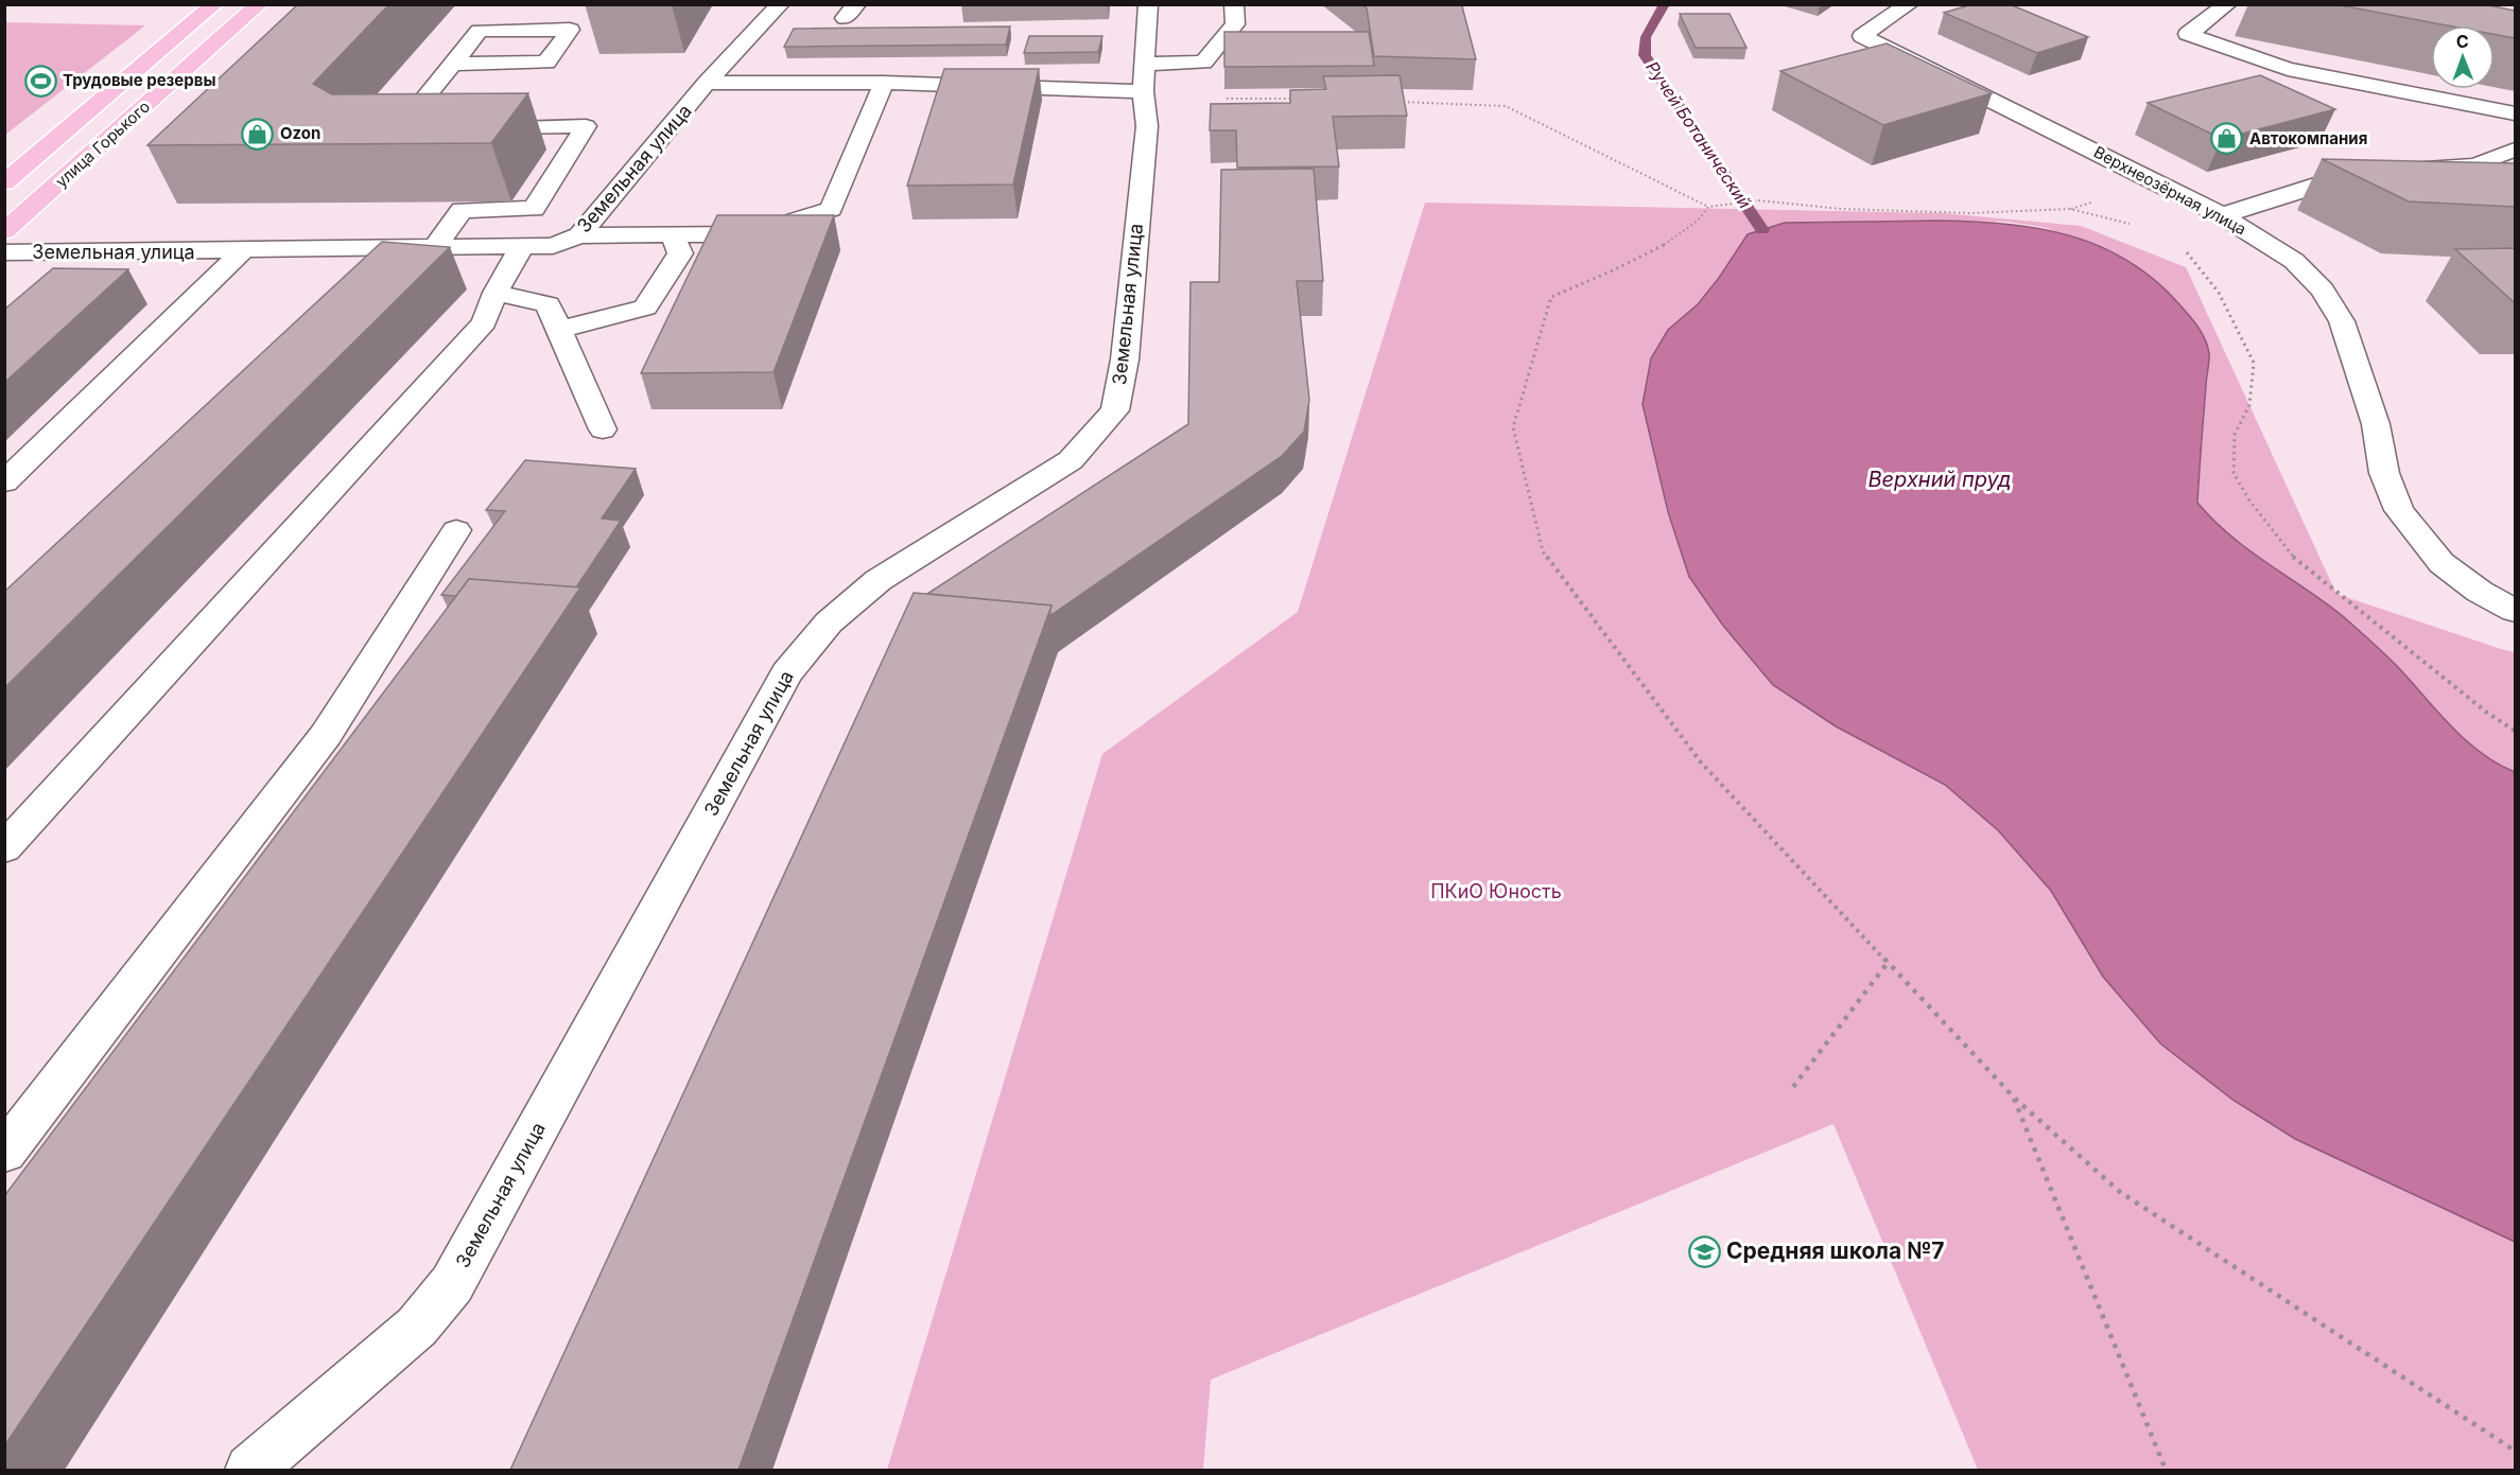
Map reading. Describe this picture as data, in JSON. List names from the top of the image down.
{
  "streets": {
    "main road": ["улица Горького"],
    "street": ["Земельная улица", "Верхнеозёрная улица"]
  },
  "water": ["Ручей Ботанический", "Верхний пруд"],
  "parks": ["ПКиО Юность"],
  "places": {
    "sports": ["Трудовые резервы"],
    "shop": ["Ozon", "Автокомпания"],
    "school or university": ["Средняя школа №7"]
  },
  "north": "top"
}
